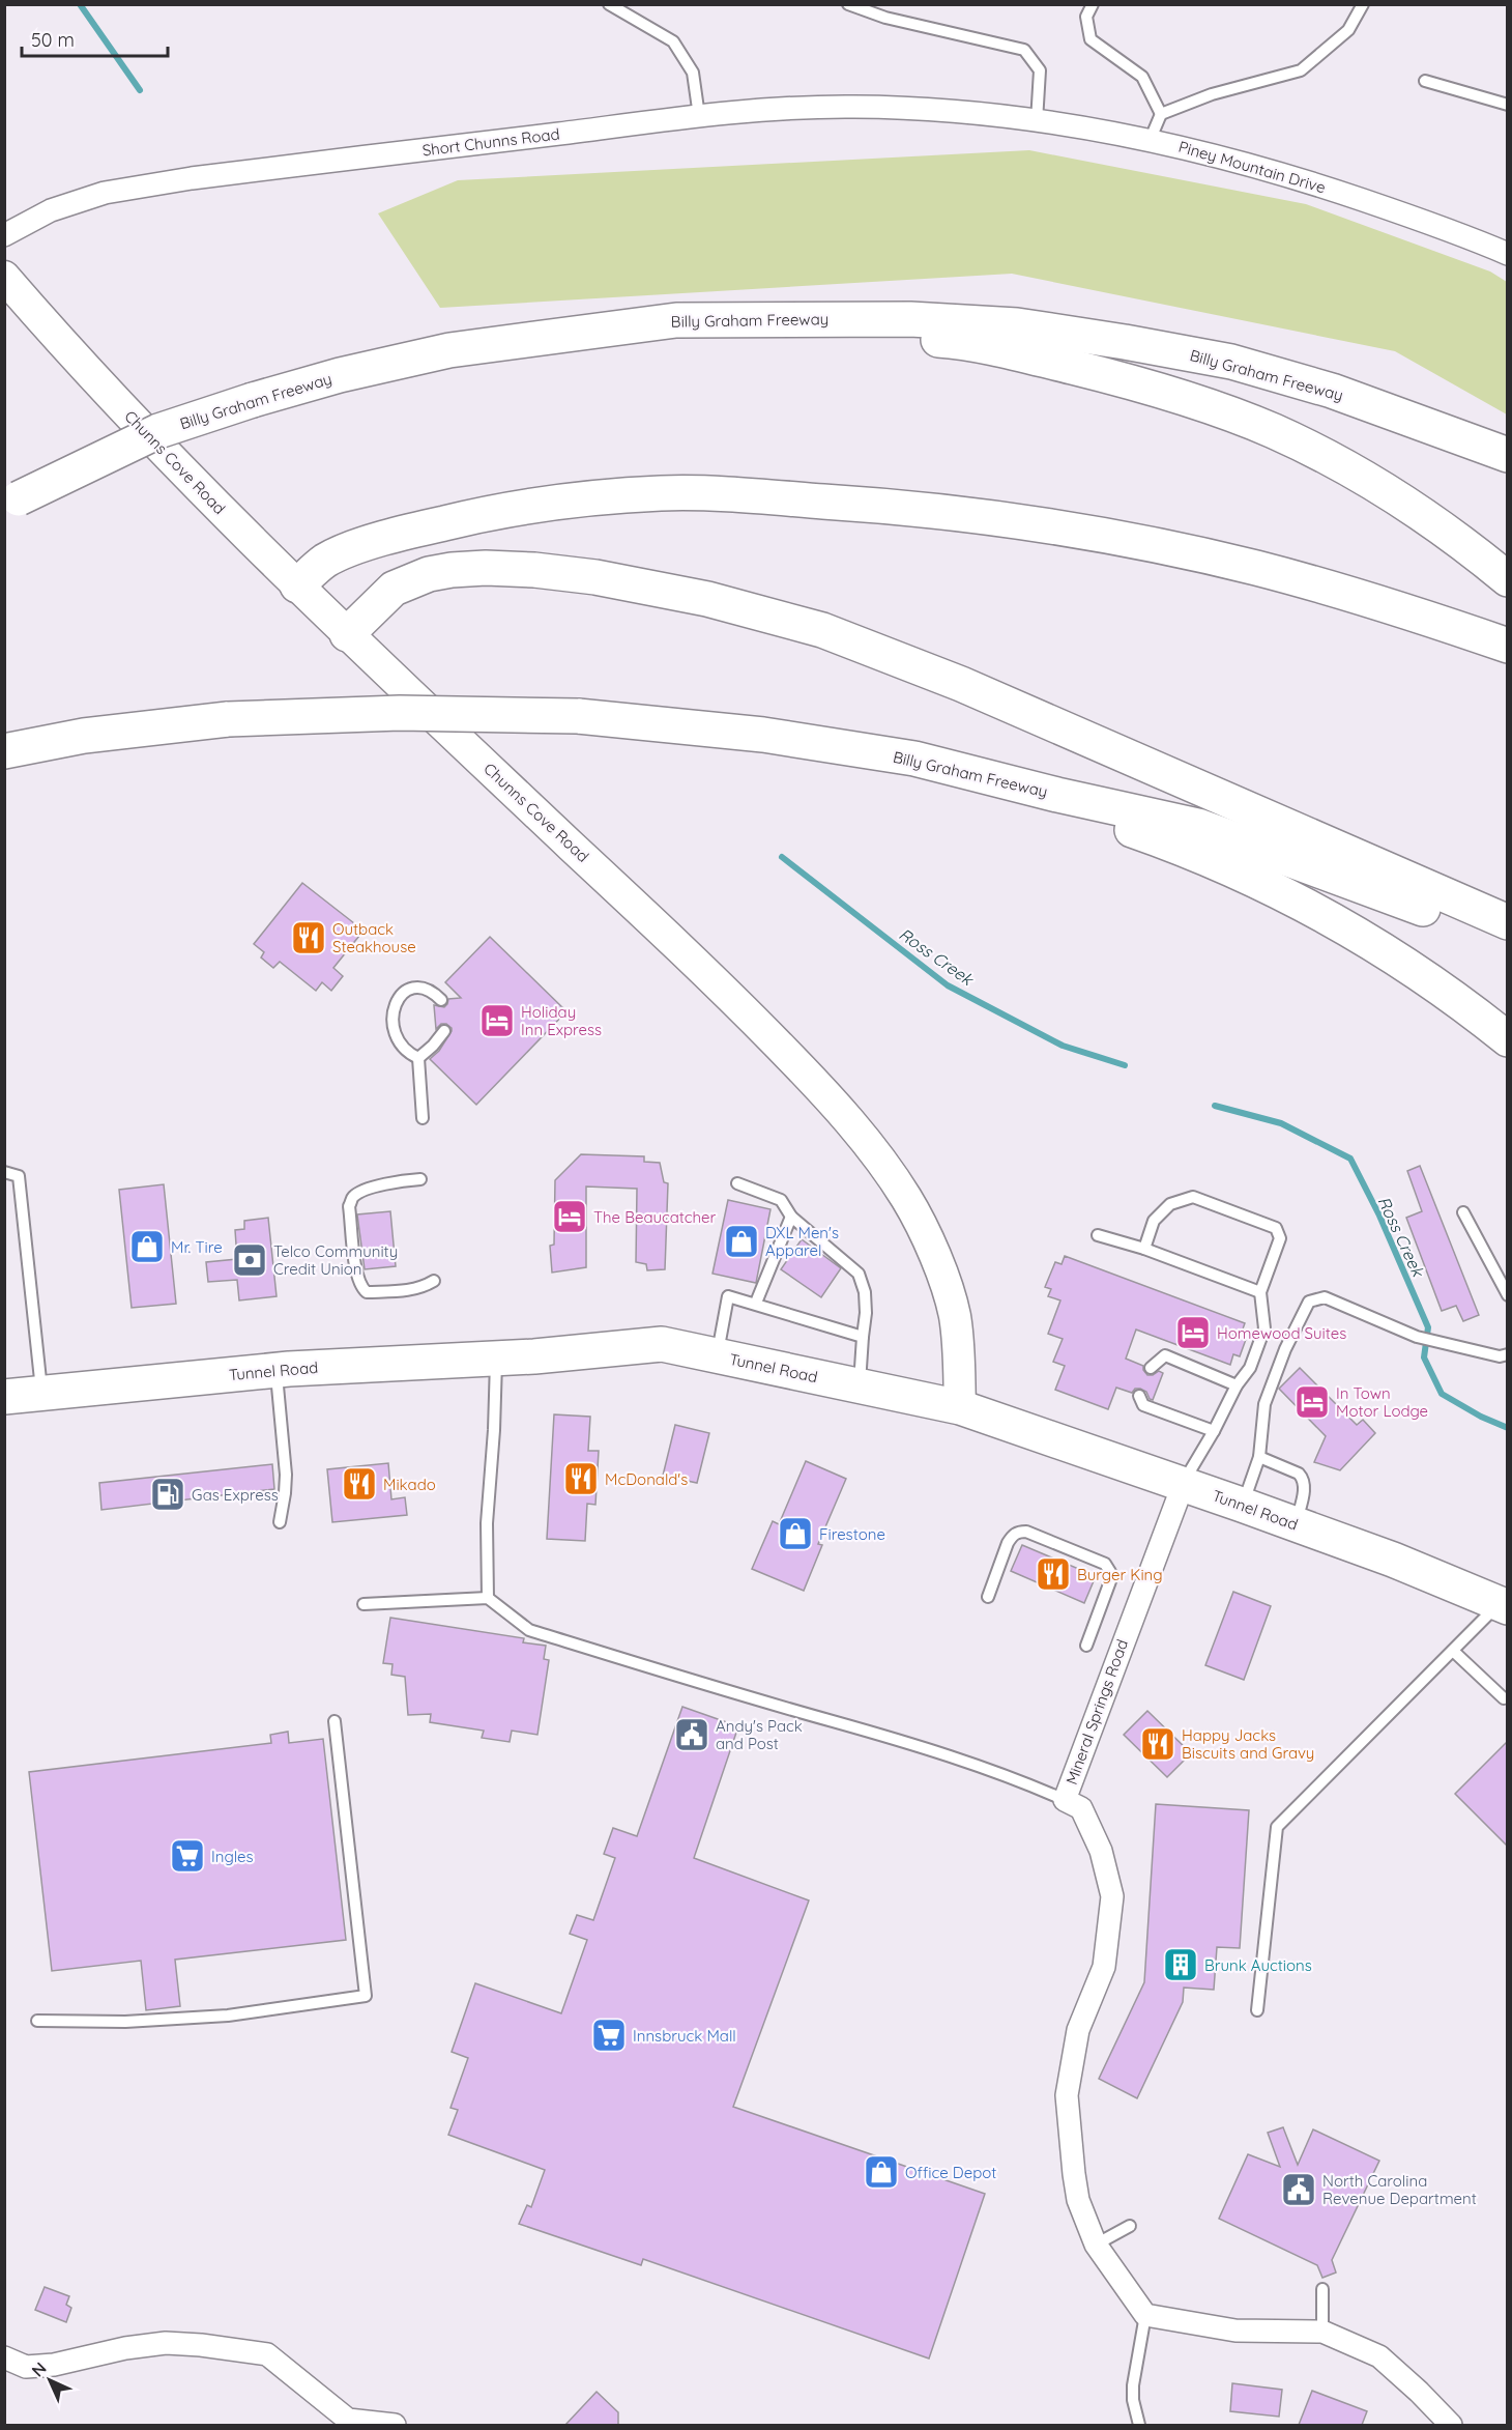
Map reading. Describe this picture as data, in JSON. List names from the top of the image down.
{
  "streets": {
    "main road": ["Billy Graham Freeway", "Chunns Cove Road", "Tunnel Road"],
    "street": ["Short Chunns Road", "Piney Mountain Drive", "Mineral Springs Road"]
  },
  "crossings": [
    ["Short Chunns Road", "Piney Mountain Drive"],
    ["Chunns Cove Road", "Tunnel Road"],
    ["Tunnel Road", "Mineral Springs Road"]
  ],
  "water": ["Ross Creek"],
  "places": {
    "restaurant": [
      "Outback Steakhouse",
      "McDonald's",
      "Mikado",
      "Burger King",
      "Happy Jacks Biscuits and Gravy"
    ],
    "hotel": [
      "Holiday Inn Express",
      "The Beaucatcher",
      "Homewood Suites",
      "In Town Motor Lodge"
    ],
    "shop": [
      "DXL Men's Apparel",
      "Mr. Tire",
      "Firestone",
      "Office Depot"
    ],
    "bank": ["Telco Community Credit Union"],
    "fuel station": ["Gas Express"],
    "public building": ["Andy's Pack and Post", "North Carolina Revenue Department"],
    "supermarket": ["Ingles", "Innsbruck Mall"],
    "building": ["Brunk Auctions"]
  },
  "scale_bar": "50 m",
  "north": "top left"
}
